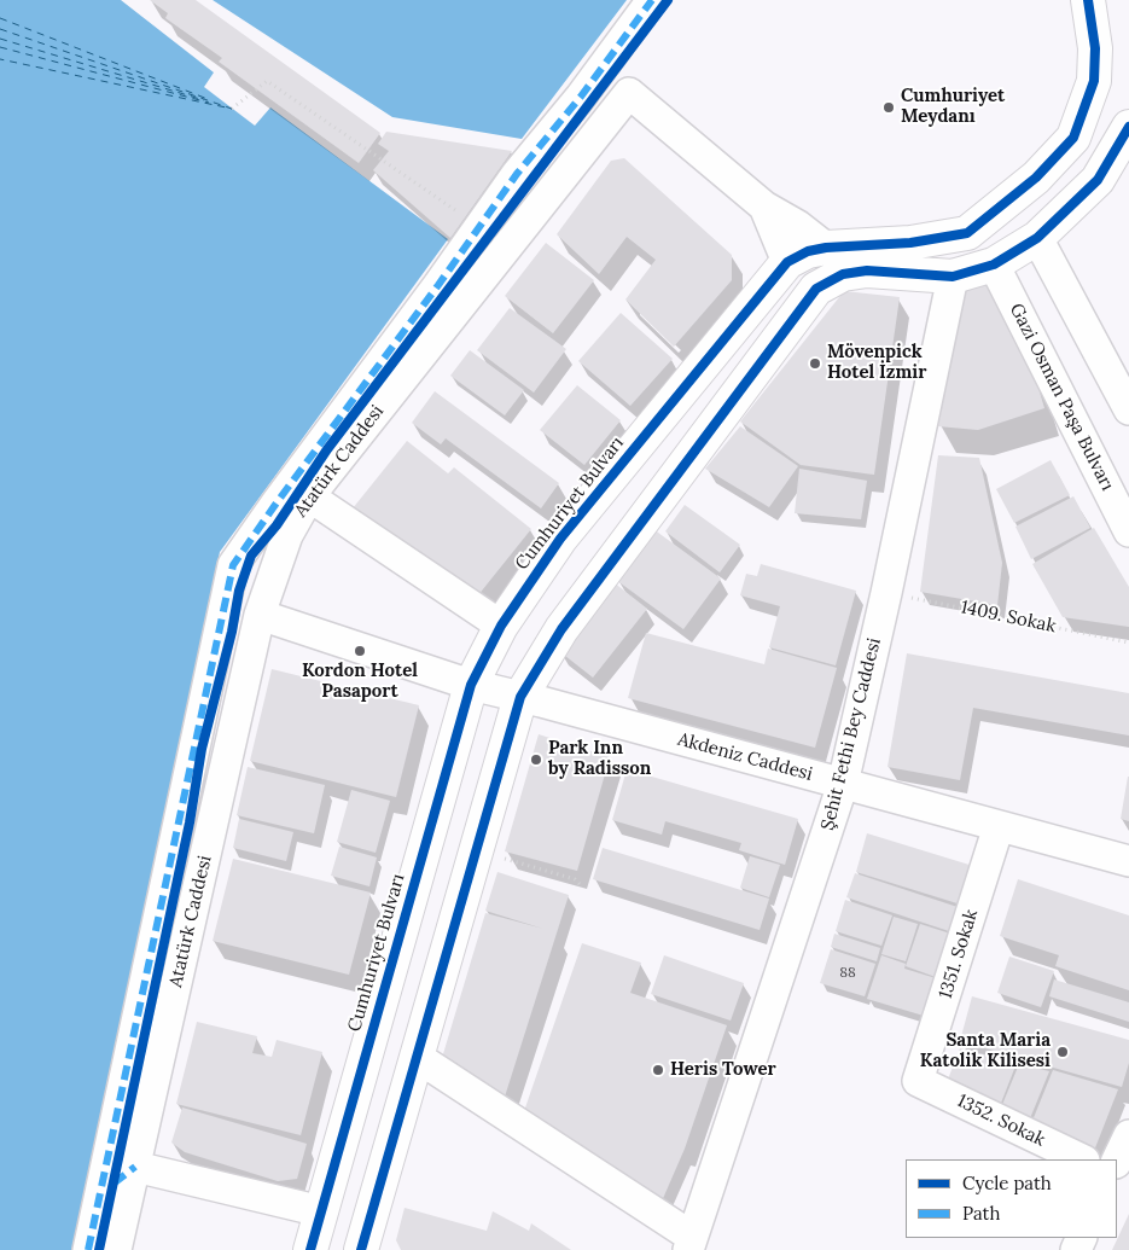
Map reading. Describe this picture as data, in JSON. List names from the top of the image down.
{
  "streets": {
    "main road": ["Cumhuriyet Bulvarı"],
    "street": [
      "Gazi Osman Paşa Bulvarı",
      "Atatürk Caddesi",
      "Şehit Fethi Bey Caddesi",
      "Akdeniz Caddesi",
      "1351. Sokak",
      "1352. Sokak"
    ],
    "path": ["1409. Sokak"]
  },
  "crossings": [
    ["Atatürk Caddesi", "Cumhuriyet Bulvarı"],
    ["Atatürk Caddesi", "Akdeniz Caddesi"],
    ["Cumhuriyet Bulvarı", "Akdeniz Caddesi"],
    ["1409. Sokak", "Şehit Fethi Bey Caddesi"],
    ["Şehit Fethi Bey Caddesi", "Akdeniz Caddesi"],
    ["Akdeniz Caddesi", "1351. Sokak"],
    ["1351. Sokak", "1352. Sokak"]
  ],
  "places": [
    "Cumhuriyet Meydanı",
    "Mövenpick Hotel İzmir",
    "Kordon Hotel Pasaport",
    "Park Inn by Radisson",
    "Santa Maria Katolik Kilisesi",
    "Heris Tower"
  ],
  "house_numbers": ["88"],
  "legend": ["Cycle path", "Path"]
}
